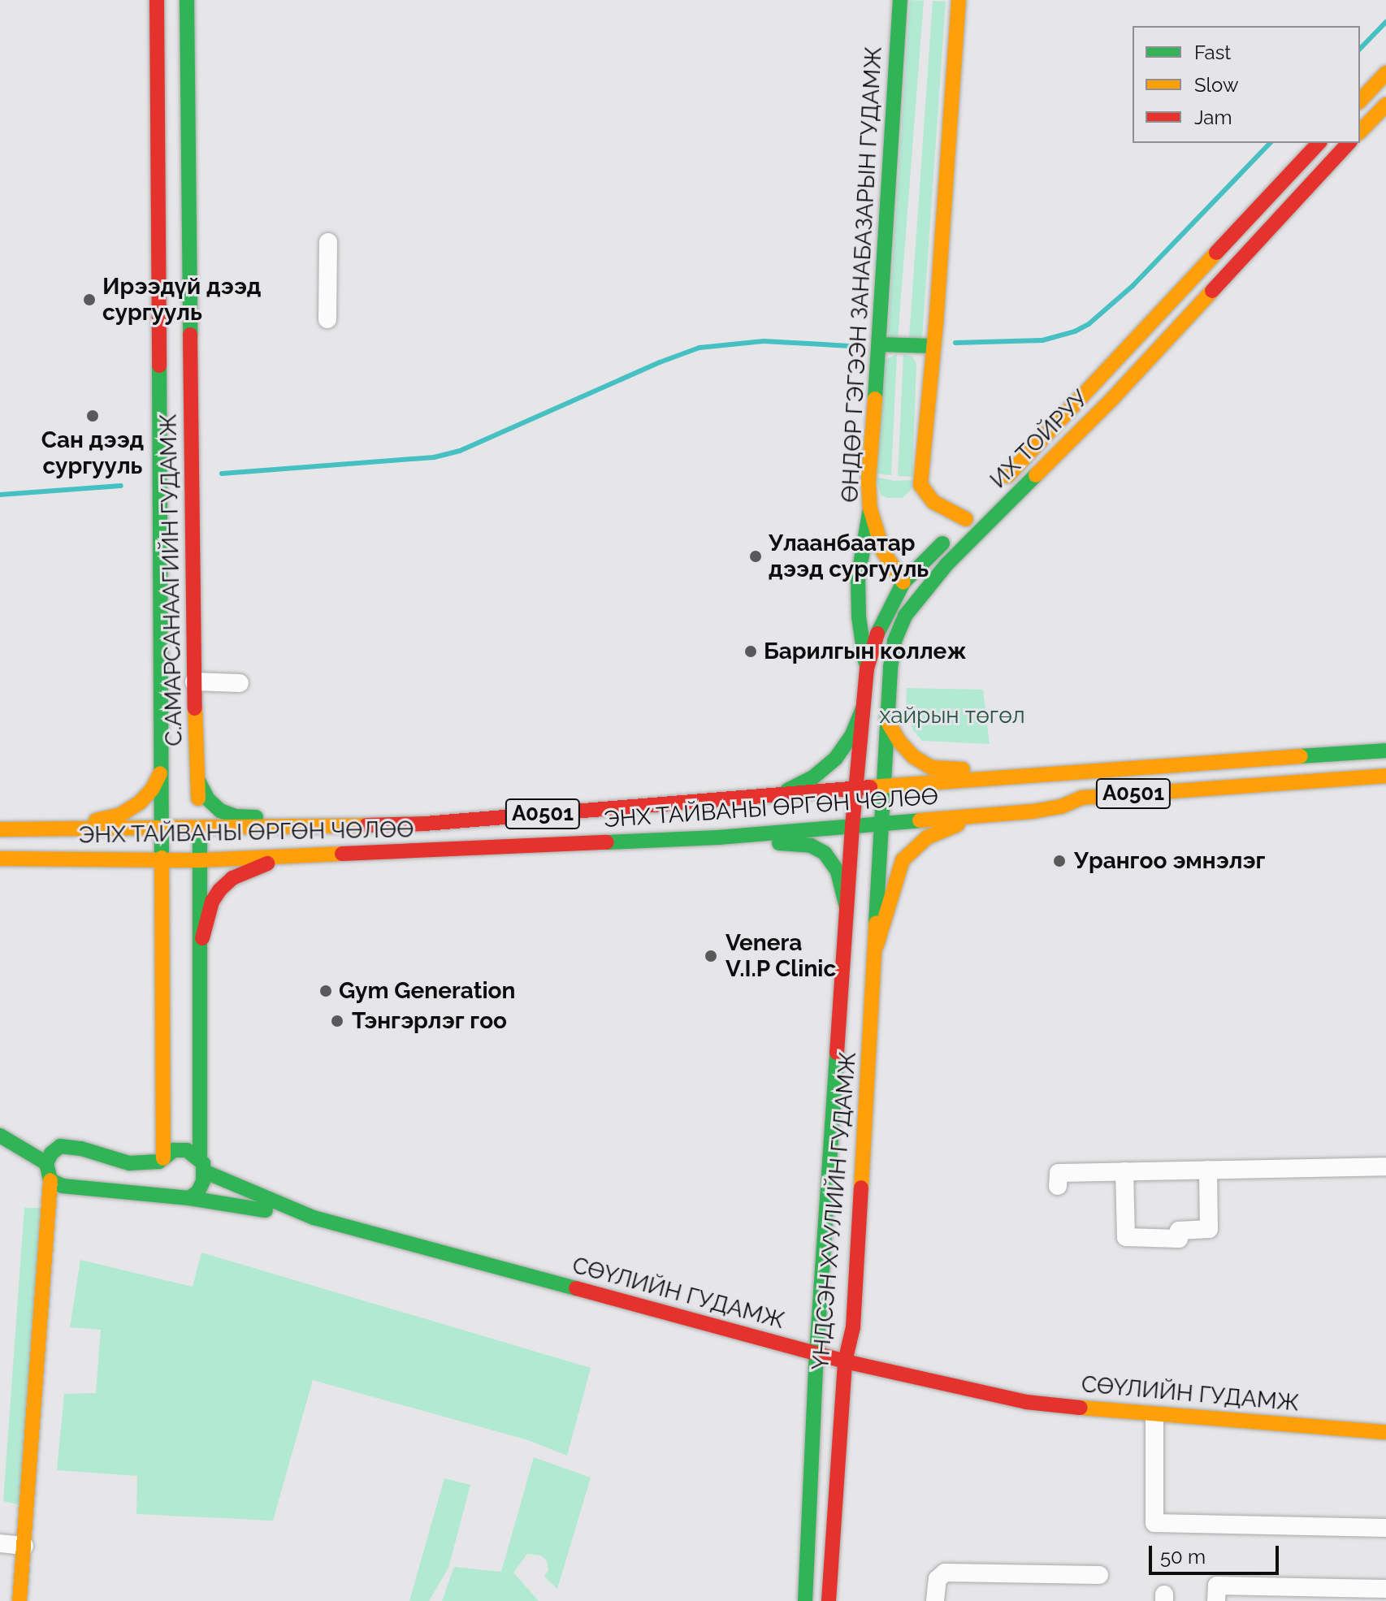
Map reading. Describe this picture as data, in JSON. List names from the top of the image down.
{
  "streets": {
    "main road": [
      "ӨНДӨР ГЭГЭЭН ЗАНАБАЗАРЫН ГУДАМЖ",
      "ИХ ТОЙРУУ",
      "С.АМАРСАНААГИЙН ГУДАМЖ",
      "A0501",
      "ЭНХ ТАЙВАНЫ ӨРГӨН ЧӨЛӨӨ",
      "ҮНДСЭН ХУУЛИЙН ГУДАМЖ",
      "СӨҮЛИЙН ГУДАМЖ"
    ]
  },
  "crossings": [
    ["ИХ ТОЙРУУ", "ЭНХ ТАЙВАНЫ ӨРГӨН ЧӨЛӨӨ"],
    ["ИХ ТОЙРУУ", "ҮНДСЭН ХУУЛИЙН ГУДАМЖ"],
    ["С.АМАРСАНААГИЙН ГУДАМЖ", "ЭНХ ТАЙВАНЫ ӨРГӨН ЧӨЛӨӨ"],
    ["С.АМАРСАНААГИЙН ГУДАМЖ", "СӨҮЛИЙН ГУДАМЖ"],
    ["ЭНХ ТАЙВАНЫ ӨРГӨН ЧӨЛӨӨ", "ҮНДСЭН ХУУЛИЙН ГУДАМЖ"],
    ["ҮНДСЭН ХУУЛИЙН ГУДАМЖ", "СӨҮЛИЙН ГУДАМЖ"]
  ],
  "parks": ["хайрын төгөл"],
  "places": [
    "Ирээдүй дээд сургууль",
    "Сан дээд сургууль",
    "Улаанбаатар дээд сургууль",
    "Барилгын коллеж",
    "Урангоо эмнэлэг",
    "Venera V.I.P Clinic",
    "Gym Generation",
    "Тэнгэрлэг гоо"
  ],
  "legend": ["Fast", "Slow", "Jam"],
  "scale_bar": "50 m"
}
